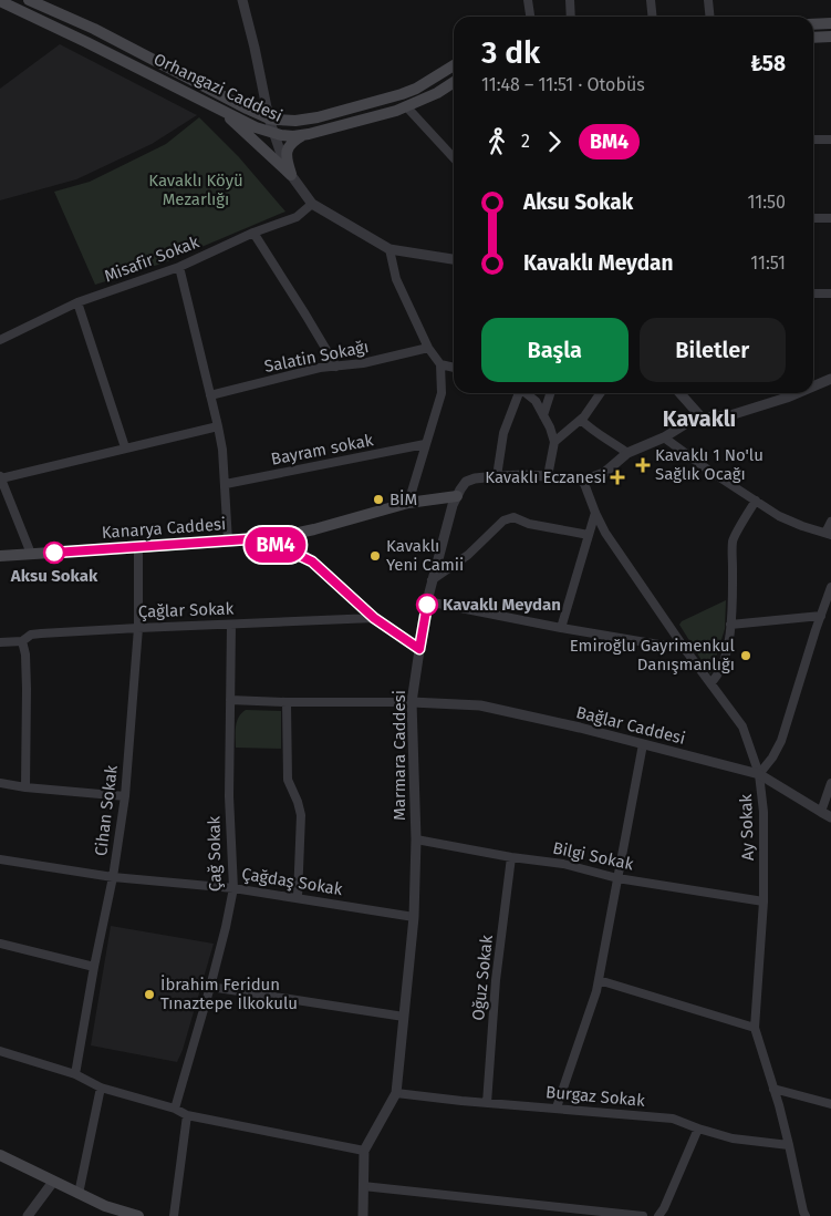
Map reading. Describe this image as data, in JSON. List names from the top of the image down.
{
  "streets": {
    "main road": ["Orhangazi Caddesi", "Kanarya Caddesi"],
    "street": [
      "Misafir Sokak",
      "Salatin Sokağı",
      "Bayram sokak",
      "Çağlar Sokak",
      "Bağlar Caddesi",
      "Marmara Caddesi",
      "Cihan Sokak",
      "Ay Sokak",
      "Çağ Sokak",
      "Bilgi Sokak",
      "Çağdaş Sokak",
      "Oğuz Sokak",
      "Burgaz Sokak"
    ]
  },
  "crossings": [
    ["Kanarya Caddesi", "Marmara Caddesi"],
    ["Kanarya Caddesi", "Cihan Sokak"],
    ["Çağlar Sokak", "Cihan Sokak"],
    ["Çağlar Sokak", "Çağ Sokak"],
    ["Bağlar Caddesi", "Marmara Caddesi"],
    ["Bağlar Caddesi", "Ay Sokak"],
    ["Marmara Caddesi", "Bilgi Sokak"],
    ["Marmara Caddesi", "Çağdaş Sokak"],
    ["Marmara Caddesi", "Burgaz Sokak"],
    ["Cihan Sokak", "Çağdaş Sokak"],
    ["Ay Sokak", "Bilgi Sokak"],
    ["Ay Sokak", "Burgaz Sokak"],
    ["Çağ Sokak", "Çağdaş Sokak"],
    ["Bilgi Sokak", "Oğuz Sokak"],
    ["Oğuz Sokak", "Burgaz Sokak"]
  ],
  "districts": ["Kavaklı"],
  "parks": ["Kavaklı Köyü Mezarlığı"],
  "places": {
    "health": ["Kavaklı 1 No'lu Sağlık Ocağı", "Kavaklı Eczanesi"],
    "other": [
      "BİM",
      "Aksu Sokak",
      "Kavaklı Yeni Camii",
      "Kavaklı Meydan",
      "Emiroğlu Gayrimenkul Danışmanlığı",
      "İbrahim Feridun Tınaztepe İlkokulu"
    ]
  },
  "lines": ["bus line BM4"],
  "page": {
    "on_map": "BM4",
    "heading": ["3 dk", "11:48 – 11:51 · Otobüs", "₺58"],
    "legs": ["2", "BM4"],
    "list": [
      {
        "name": "Aksu Sokak",
        "value": "11:50"
      },
      {
        "name": "Kavaklı Meydan",
        "value": "11:51"
      }
    ],
    "buttons": ["Başla", "Biletler"]
  }
}
